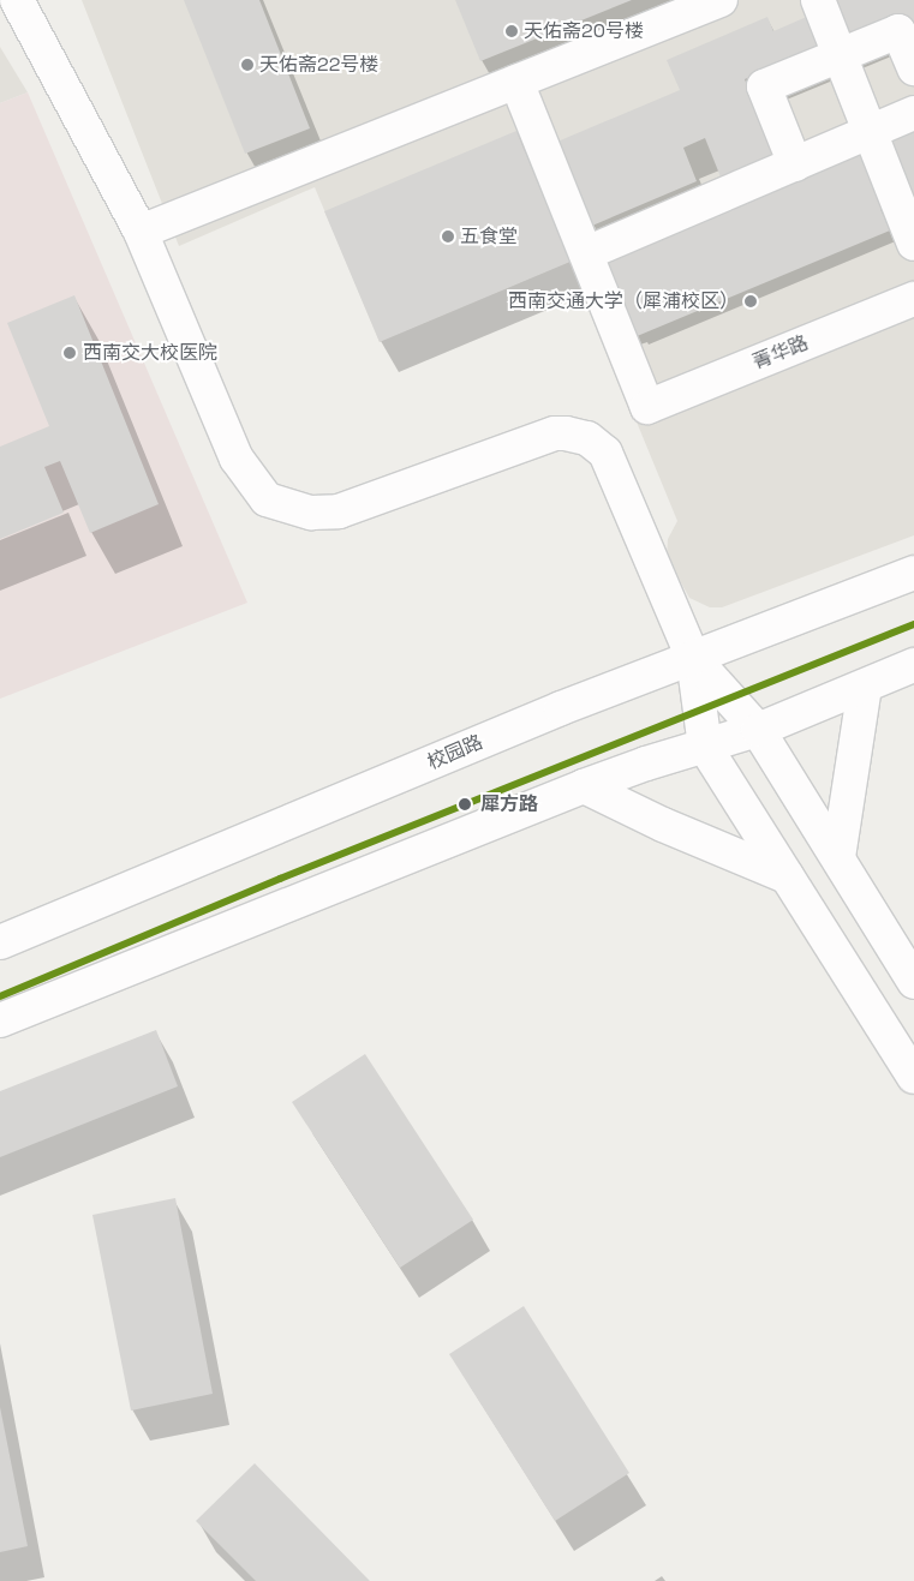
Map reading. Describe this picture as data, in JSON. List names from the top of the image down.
{
  "streets": {
    "street": ["菁华路", "校园路"]
  },
  "places": [
    "天佑斋20号楼",
    "天佑斋22号楼",
    "五食堂",
    "西南交通大学（犀浦校区）",
    "西南交大校医院",
    "犀方路"
  ]
}
